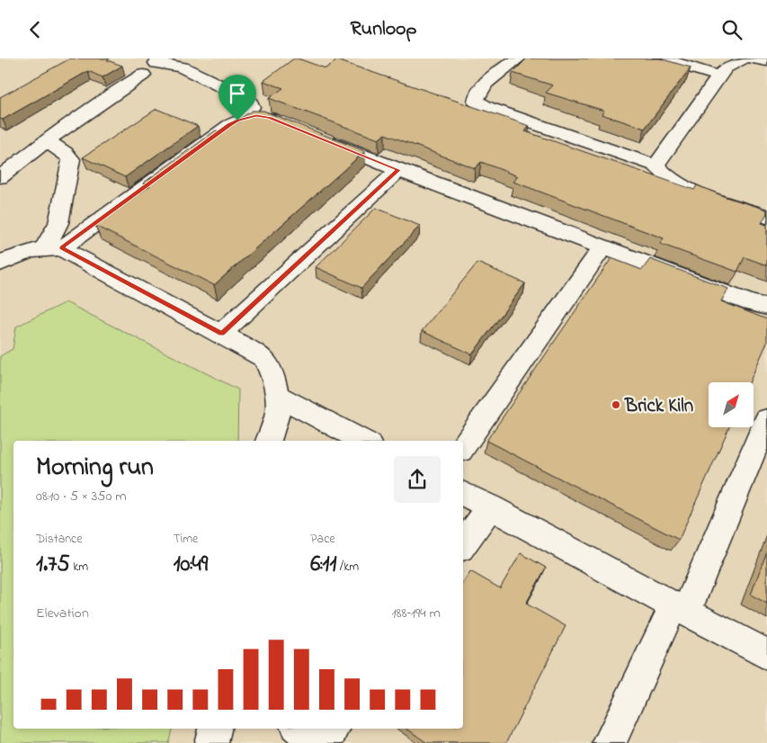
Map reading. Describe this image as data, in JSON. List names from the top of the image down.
{
  "places": ["Brick Kiln"],
  "north": "top right",
  "page": {
    "header": "Runloop",
    "heading": ["Morning run", "08:10 · 5 × 350 m"],
    "stats": [
      ["Distance", "1.75 km"],
      ["Time", "10:49"],
      ["Pace", "6:11 /km"]
    ],
    "chart": ["Elevation", "188–194 m"]
  }
}
